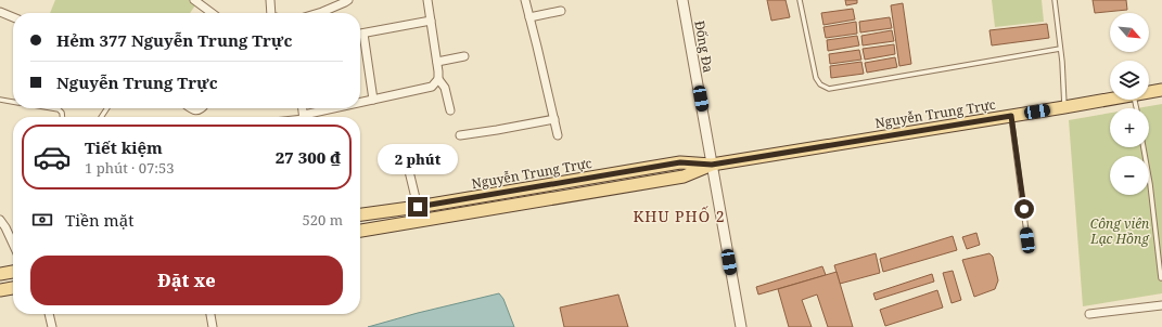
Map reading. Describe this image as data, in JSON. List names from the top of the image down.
{
  "streets": {
    "main road": ["Nguyễn Trung Trực"],
    "street": ["Đống Đa"]
  },
  "crossings": [
    ["Đống Đa", "Nguyễn Trung Trực"]
  ],
  "districts": ["KHU PHỐ 2"],
  "parks": ["Công viên Lạc Hồng"],
  "north": "bottom right",
  "page": {
    "map_buttons": ["+", "−"],
    "banner": ["Hẻm 377 Nguyễn Trung Trực", "Nguyễn Trung Trực"],
    "list": [
      {
        "name": "Tiết kiệm",
        "note": "1 phút · 07:53",
        "value": "27 300 ₫"
      }
    ],
    "bubble": "2 phút",
    "pay": ["Tiền mặt", "520 m"],
    "buttons": "Đặt xe"
  }
}
